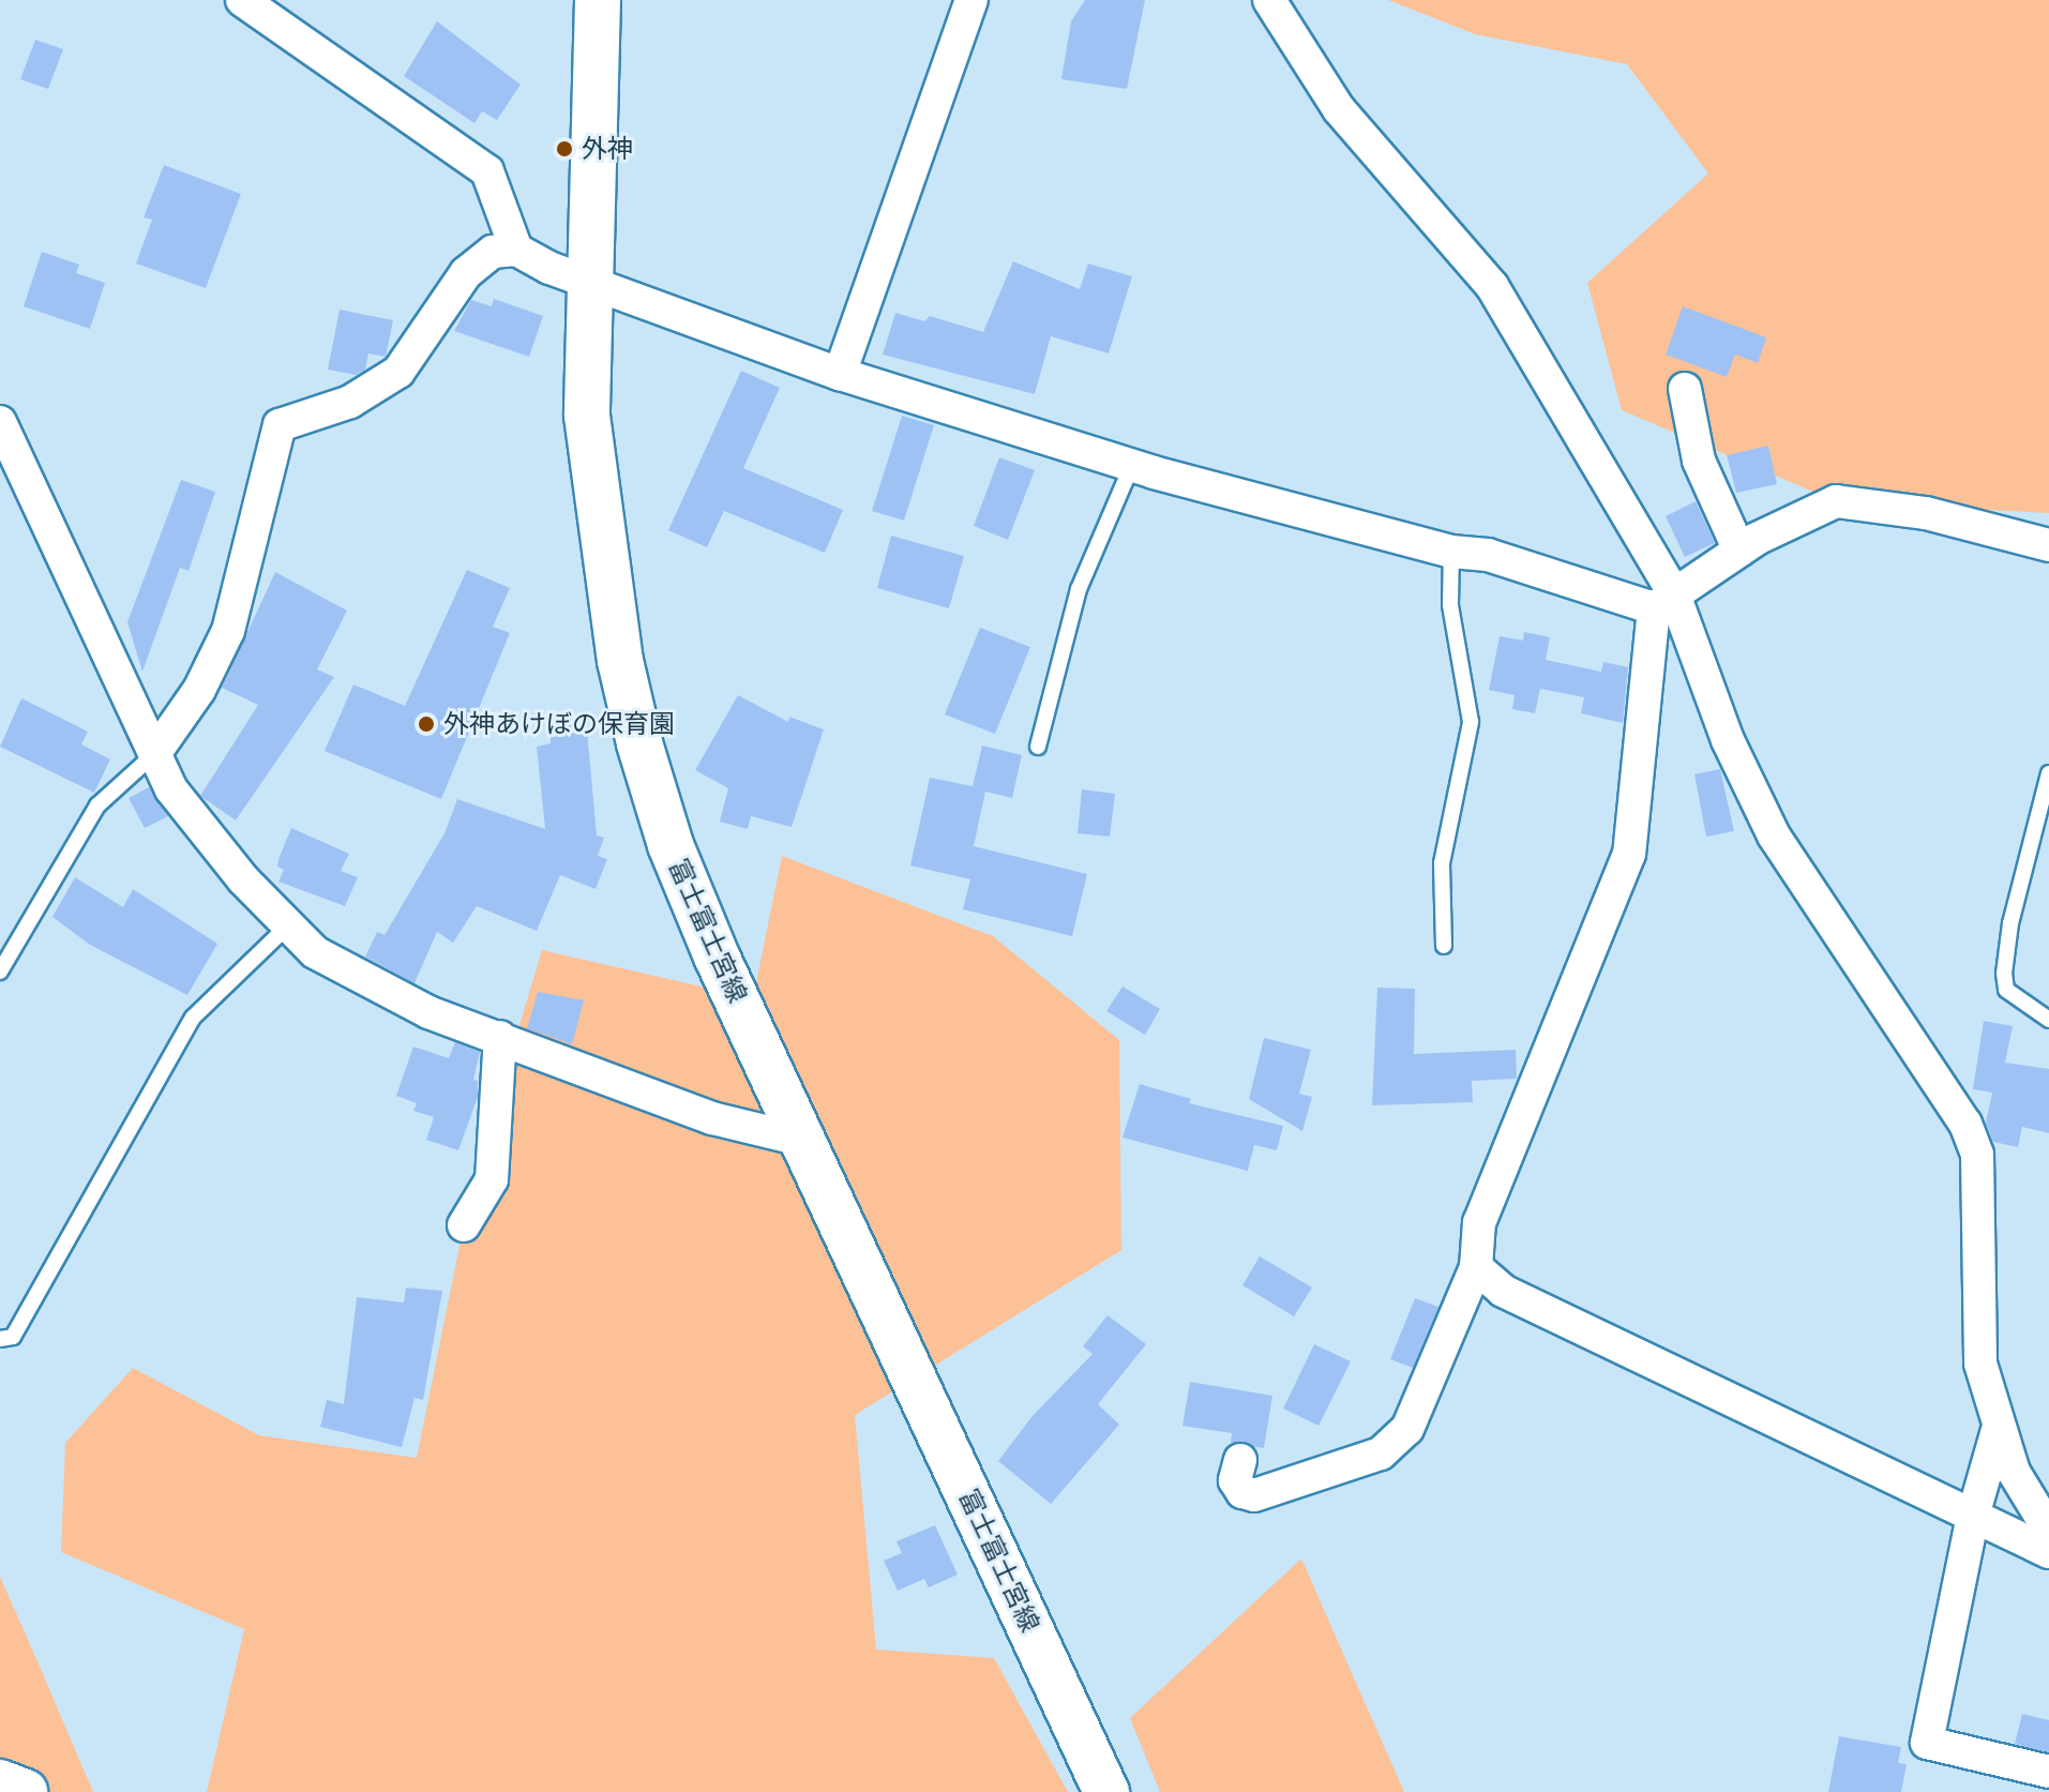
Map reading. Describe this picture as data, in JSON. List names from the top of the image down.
{
  "streets": {
    "main road": ["富士富士宮線"]
  },
  "places": ["外神", "外神あけぼの保育園"]
}
